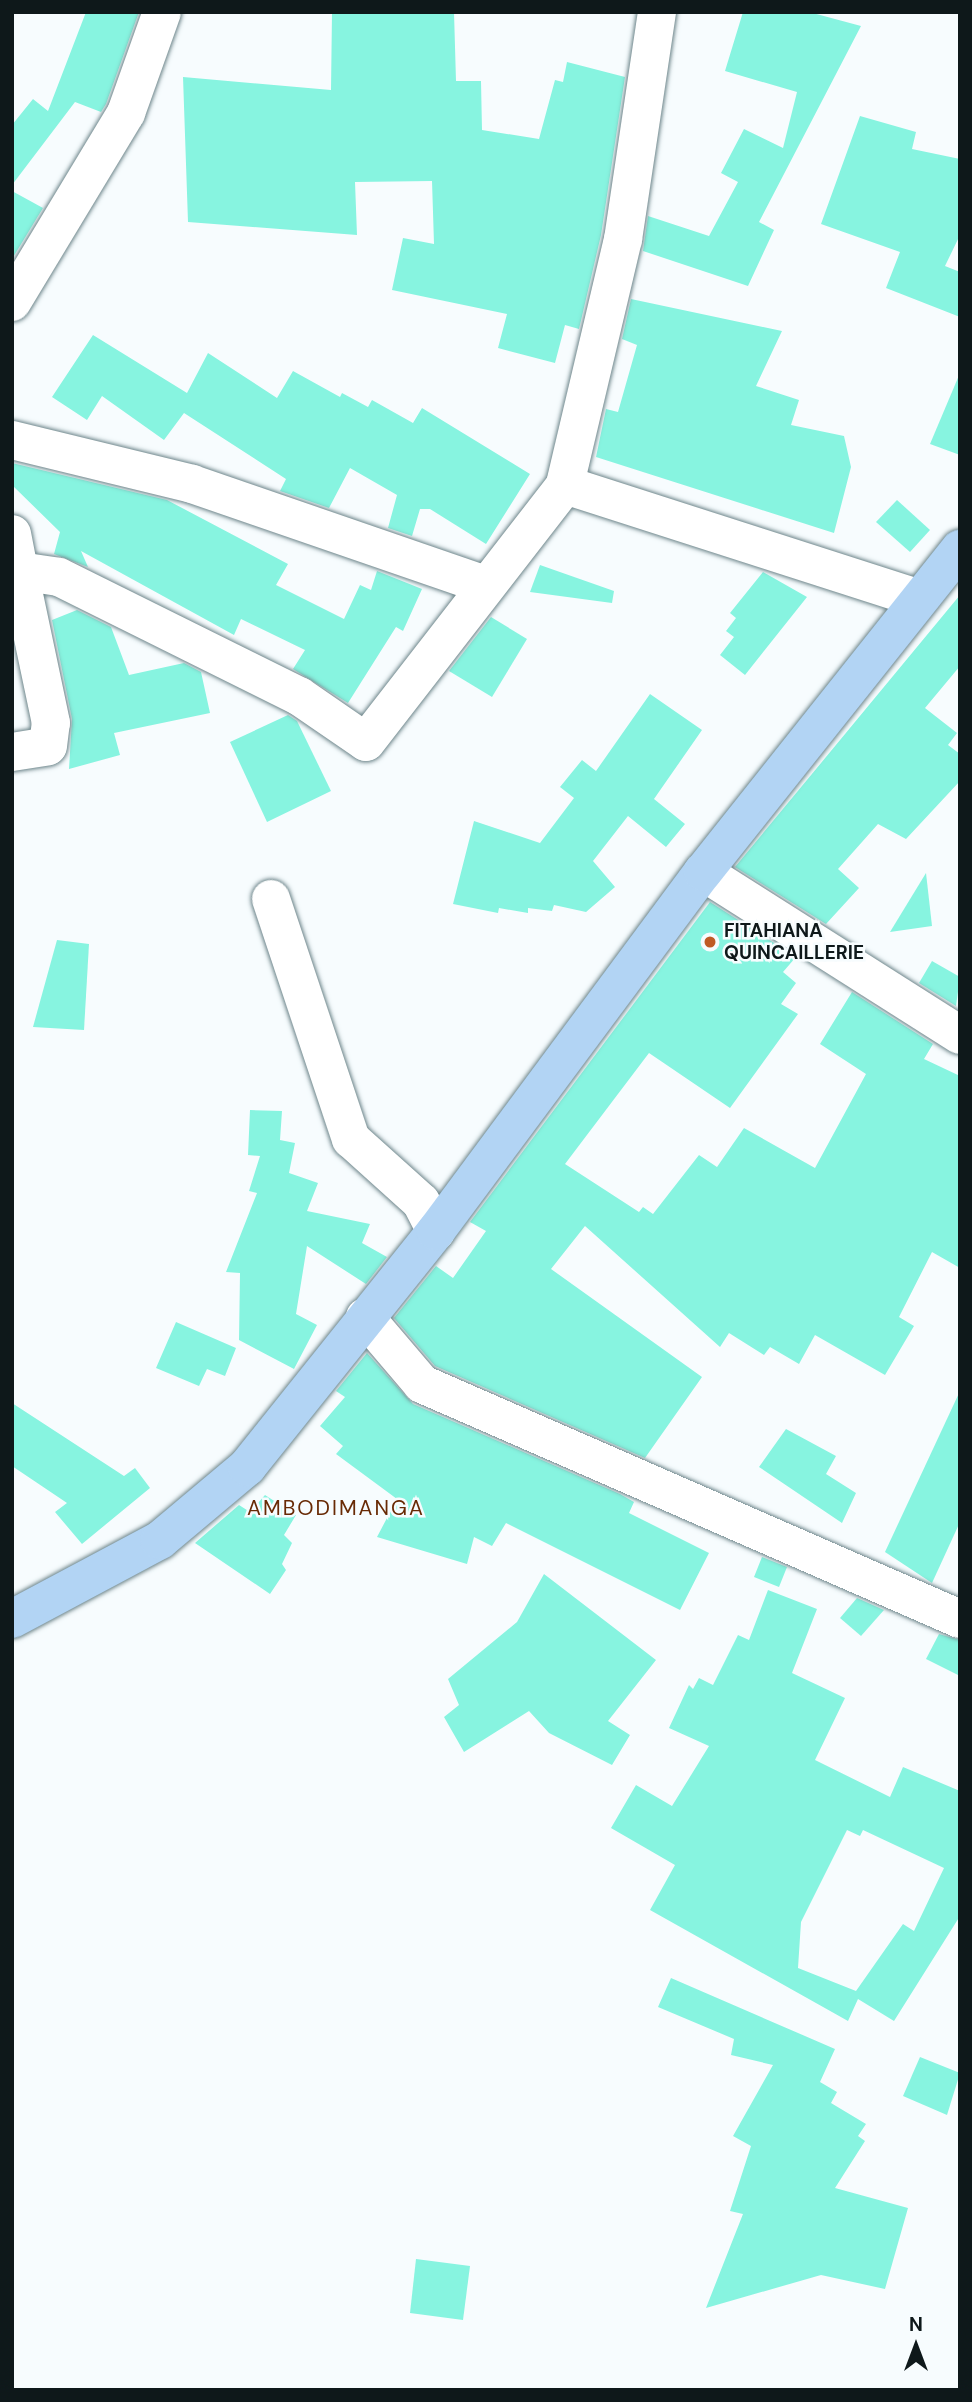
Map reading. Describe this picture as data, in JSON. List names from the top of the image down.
{
  "districts": ["AMBODIMANGA"],
  "places": ["FITAHIANA QUINCAILLERIE"],
  "north": "top"
}
